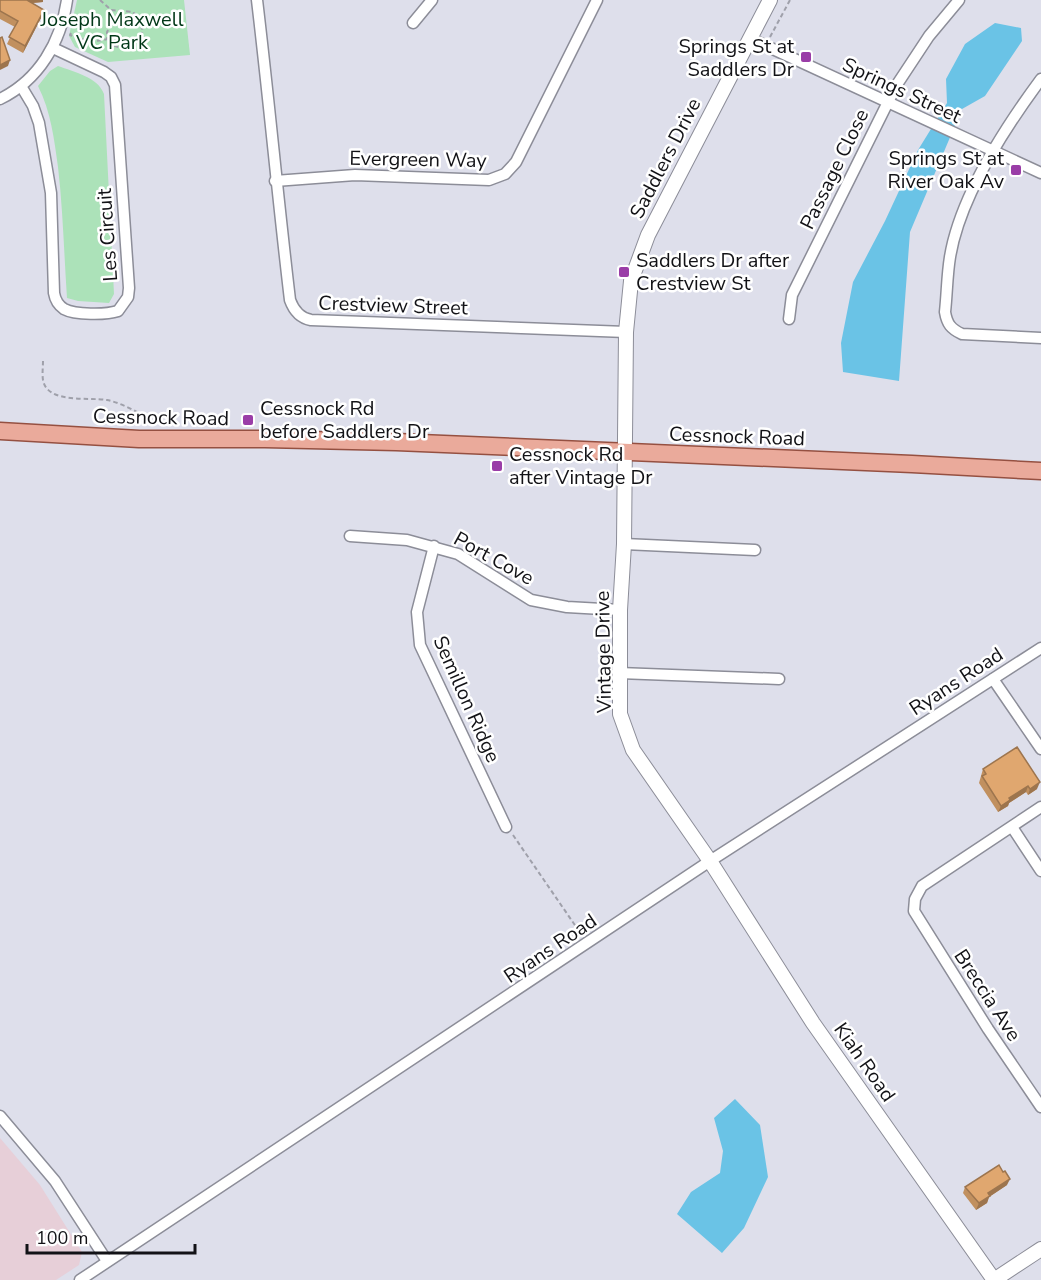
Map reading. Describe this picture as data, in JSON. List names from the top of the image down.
{
  "streets": {
    "main road": ["Cessnock Road"],
    "street": [
      "Springs Street",
      "Saddlers Drive",
      "Evergreen Way",
      "Passage Close",
      "Les Circuit",
      "Crestview Street",
      "Port Cove",
      "Vintage Drive",
      "Ryans Road",
      "Semillon Ridge",
      "Breccia Ave",
      "Kiah Road"
    ]
  },
  "crossings": [
    ["Springs Street", "Saddlers Drive"],
    ["Springs Street", "Passage Close"],
    ["Saddlers Drive", "Crestview Street"],
    ["Saddlers Drive", "Cessnock Road"],
    ["Saddlers Drive", "Vintage Drive"],
    ["Evergreen Way", "Crestview Street"],
    ["Cessnock Road", "Vintage Drive"],
    ["Port Cove", "Vintage Drive"],
    ["Port Cove", "Semillon Ridge"],
    ["Vintage Drive", "Ryans Road"],
    ["Vintage Drive", "Kiah Road"],
    ["Ryans Road", "Kiah Road"]
  ],
  "parks": ["Joseph Maxwell VC Park"],
  "places": {
    "transit": [
      "Springs St at Saddlers Dr",
      "Springs St at River Oak Av",
      "Saddlers Dr after Crestview St",
      "Cessnock Rd before Saddlers Dr",
      "Cessnock Rd after Vintage Dr"
    ]
  },
  "scale_bar": "100 m"
}
